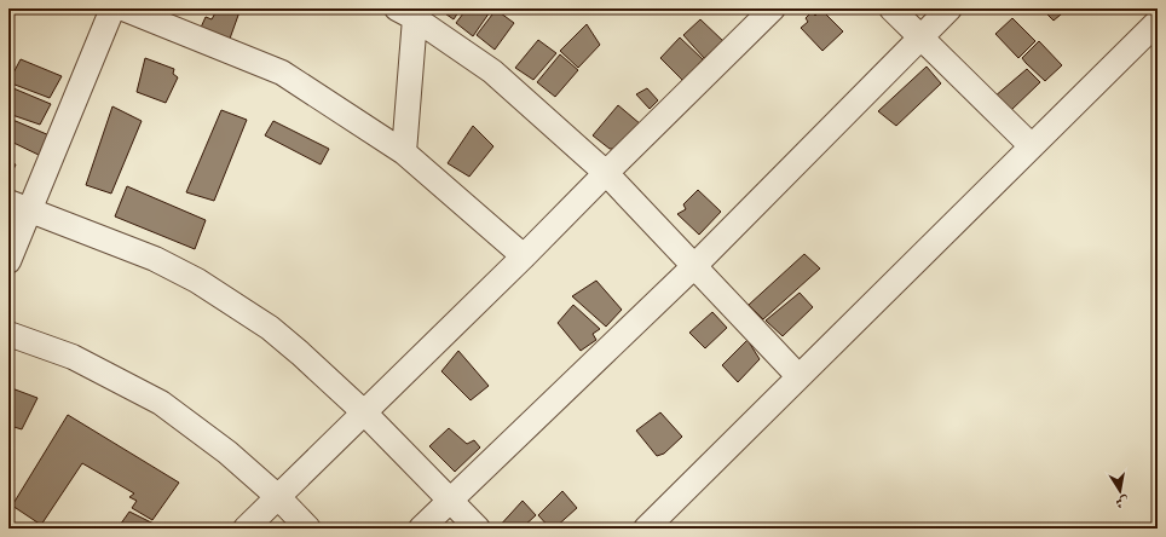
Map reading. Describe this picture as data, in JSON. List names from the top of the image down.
{
  "north": "bottom"
}
